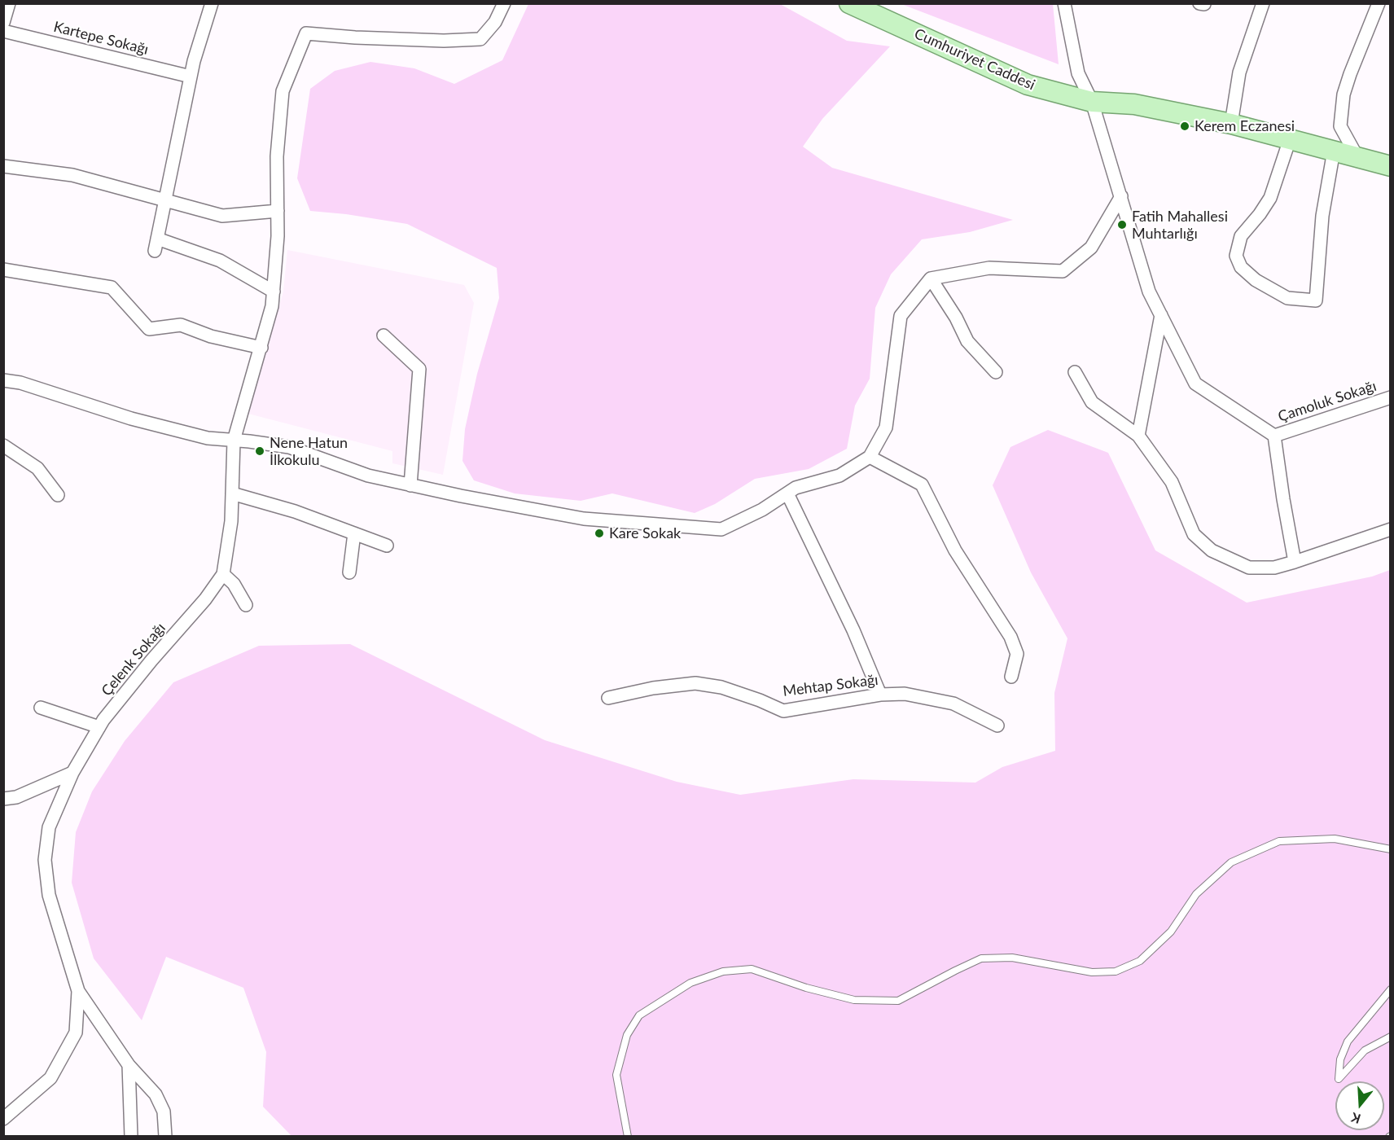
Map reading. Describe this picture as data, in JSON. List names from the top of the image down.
{
  "streets": {
    "main road": ["Cumhuriyet Caddesi"],
    "street": [
      "Kartepe Sokağı",
      "Çamoluk Sokağı",
      "Çelenk Sokağı",
      "Mehtap Sokağı"
    ]
  },
  "places": [
    "Kerem Eczanesi",
    "Fatih Mahallesi Muhtarlığı",
    "Nene Hatun İlkokulu",
    "Kare Sokak"
  ],
  "north": "bottom"
}
